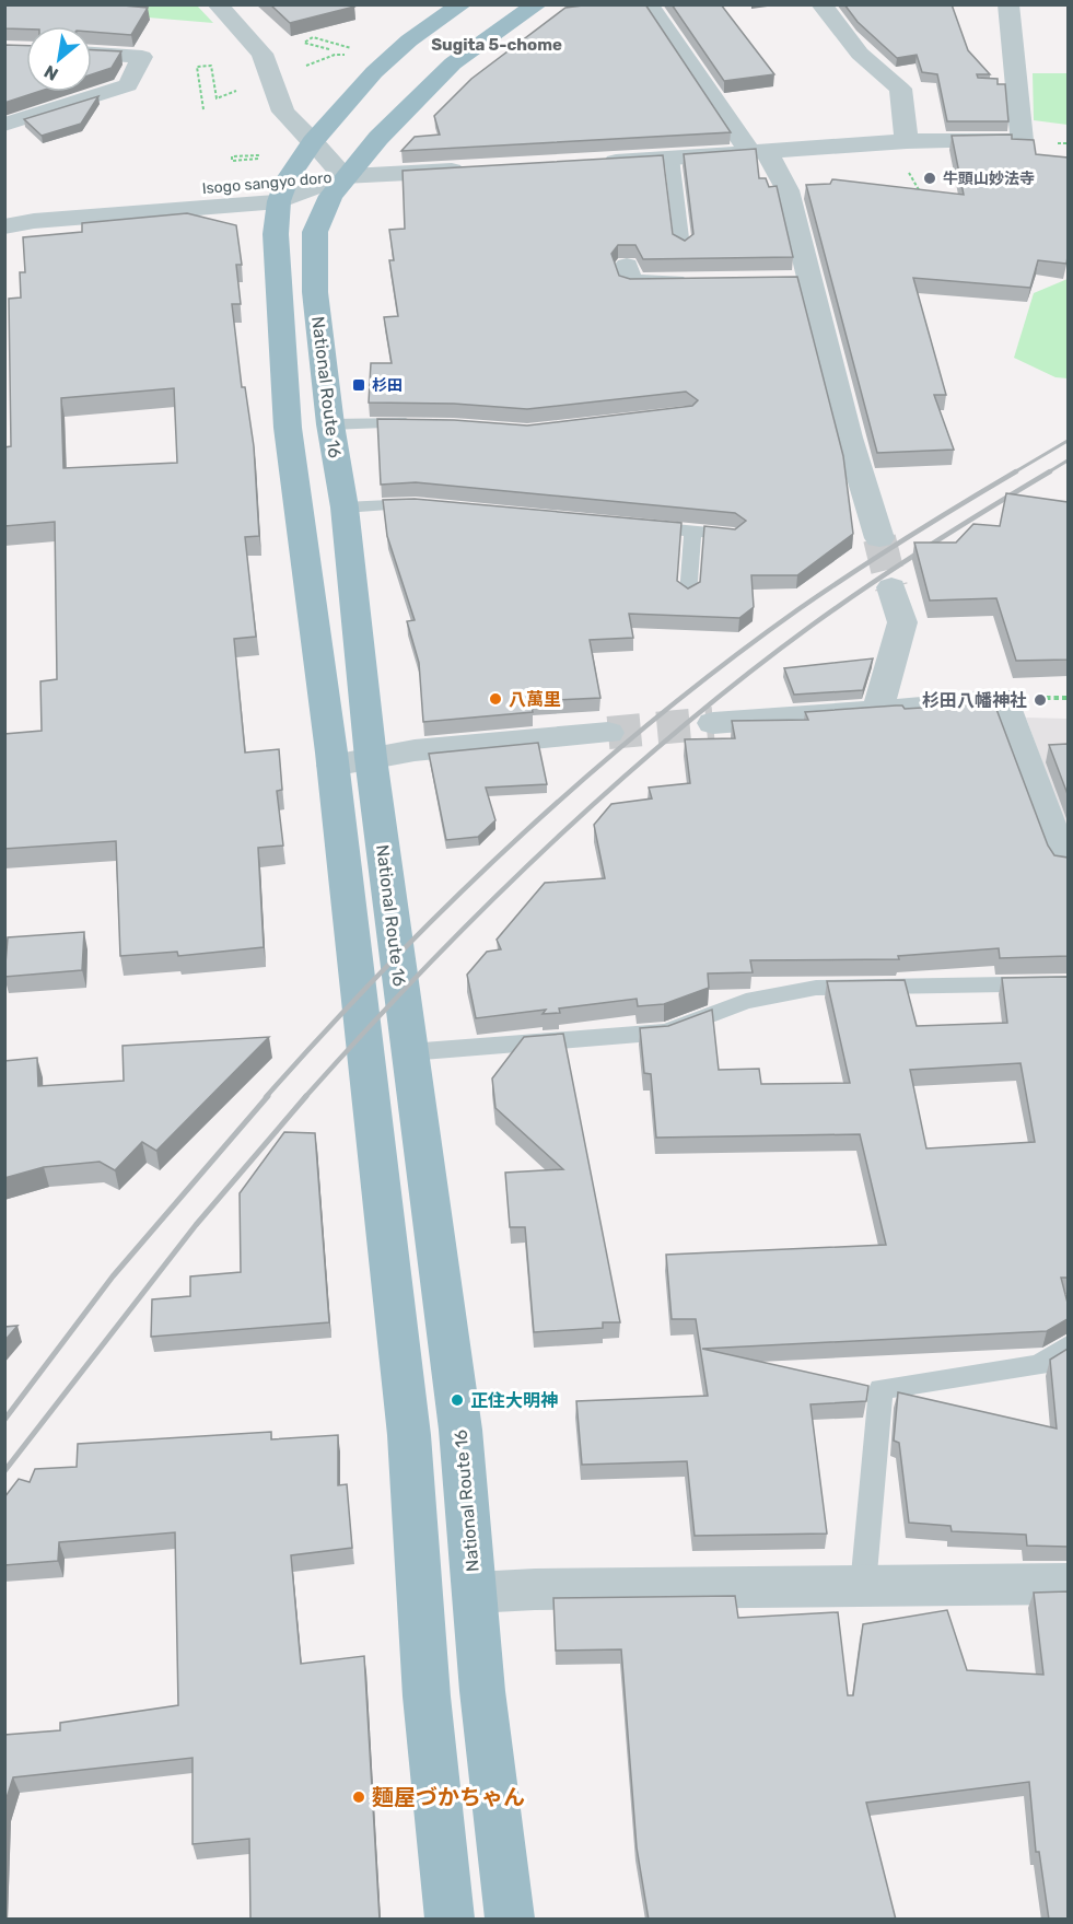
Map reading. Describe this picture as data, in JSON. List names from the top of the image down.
{
  "streets": {
    "highway": ["National Route 16"],
    "street": ["Isogo sangyo doro"]
  },
  "crossings": [
    ["Isogo sangyo doro", "National Route 16"]
  ],
  "districts": ["Sugita 5-chome"],
  "places": {
    "other": [
      "牛頭山妙法寺",
      "八萬里",
      "杉田八幡神社",
      "正住大明神",
      "麵屋づかちゃん"
    ],
    "transit": ["杉田"]
  },
  "north": "bottom left"
}
